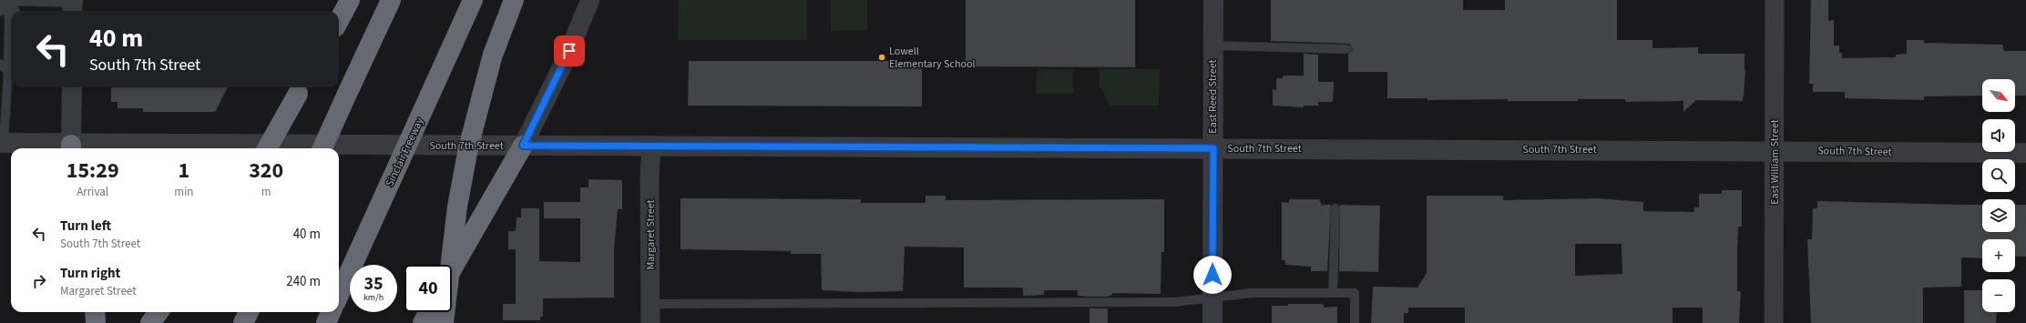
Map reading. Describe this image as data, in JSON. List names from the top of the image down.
{
  "streets": {
    "highway": ["Sinclair Freeway"],
    "street": [
      "East Reed Street",
      "South 7th Street",
      "East William Street",
      "Margaret Street"
    ]
  },
  "crossings": [
    ["East Reed Street", "South 7th Street"],
    ["South 7th Street", "East William Street"],
    ["South 7th Street", "Margaret Street"]
  ],
  "places": ["Lowell Elementary School"],
  "north": "bottom right",
  "page": {
    "turn": ["40 m", "South 7th Street"],
    "map_buttons": ["+", "−"],
    "eta": [
      "15:29",
      "Arrival",
      "1",
      "min",
      "320",
      "m"
    ],
    "list": [
      {
        "name": "Turn left",
        "note": "South 7th Street",
        "value": "40 m"
      },
      {
        "name": "Turn right",
        "note": "Margaret Street",
        "value": "240 m"
      }
    ],
    "speed": "35 km/h",
    "limit": "40"
  }
}
